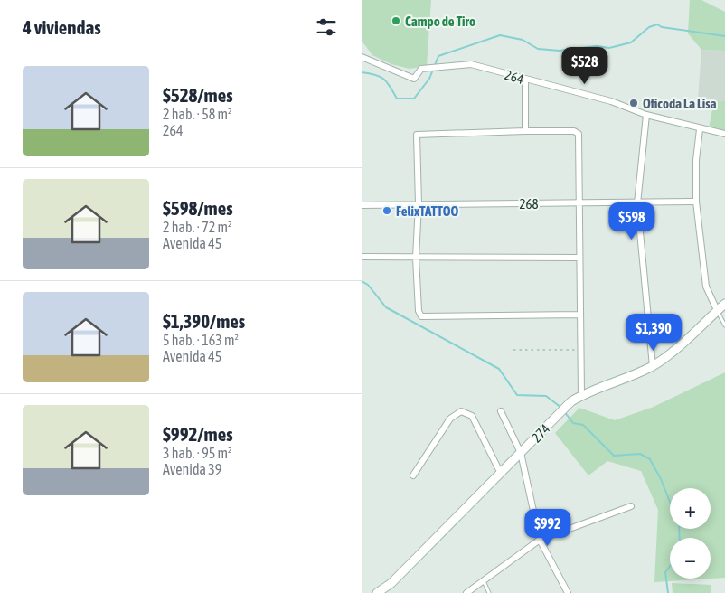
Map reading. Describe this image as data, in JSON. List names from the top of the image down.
{
  "streets": {
    "street": ["264", "268", "274"]
  },
  "places": ["Campo de Tiro", "Oficoda La Lisa", "FelixTATTOO"],
  "page": {
    "heading": "4 viviendas",
    "price": [
      "$528",
      "$598",
      "$1,390",
      "$992"
    ],
    "list": [
      {
        "name": "$528/mes",
        "note": "2 hab. · 58 m² · 264"
      },
      {
        "name": "$598/mes",
        "note": "2 hab. · 72 m² · Avenida 45"
      },
      {
        "name": "$1,390/mes",
        "note": "5 hab. · 163 m² · Avenida 45"
      },
      {
        "name": "$992/mes",
        "note": "3 hab. · 95 m² · Avenida 39"
      }
    ],
    "map_buttons": ["+", "−"]
  }
}
